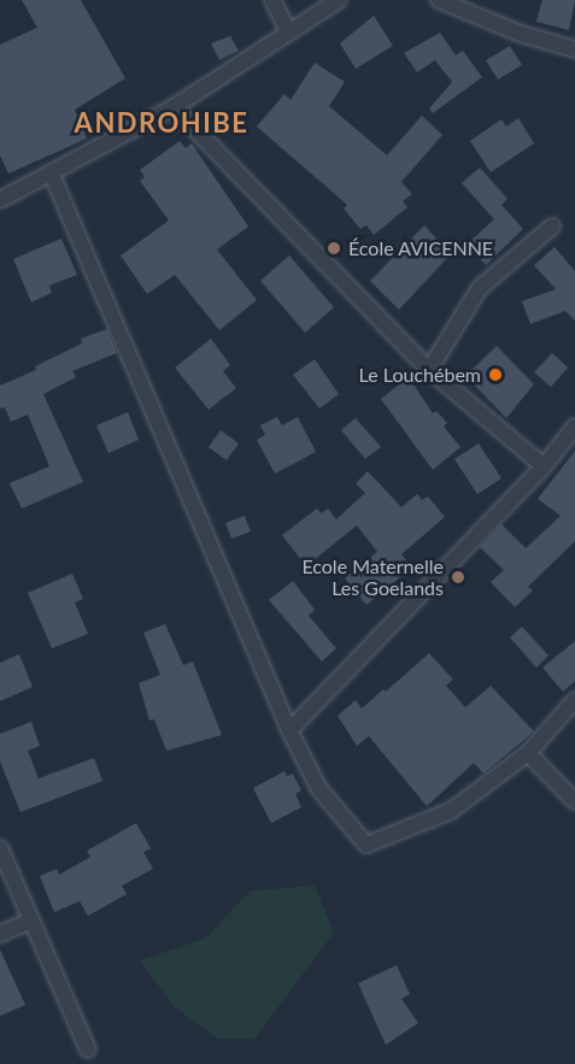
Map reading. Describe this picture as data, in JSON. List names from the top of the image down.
{
  "districts": ["ANDROHIBE"],
  "places": ["École AVICENNE", "Le Louchébem", "Ecole Maternelle Les Goelands"]
}
